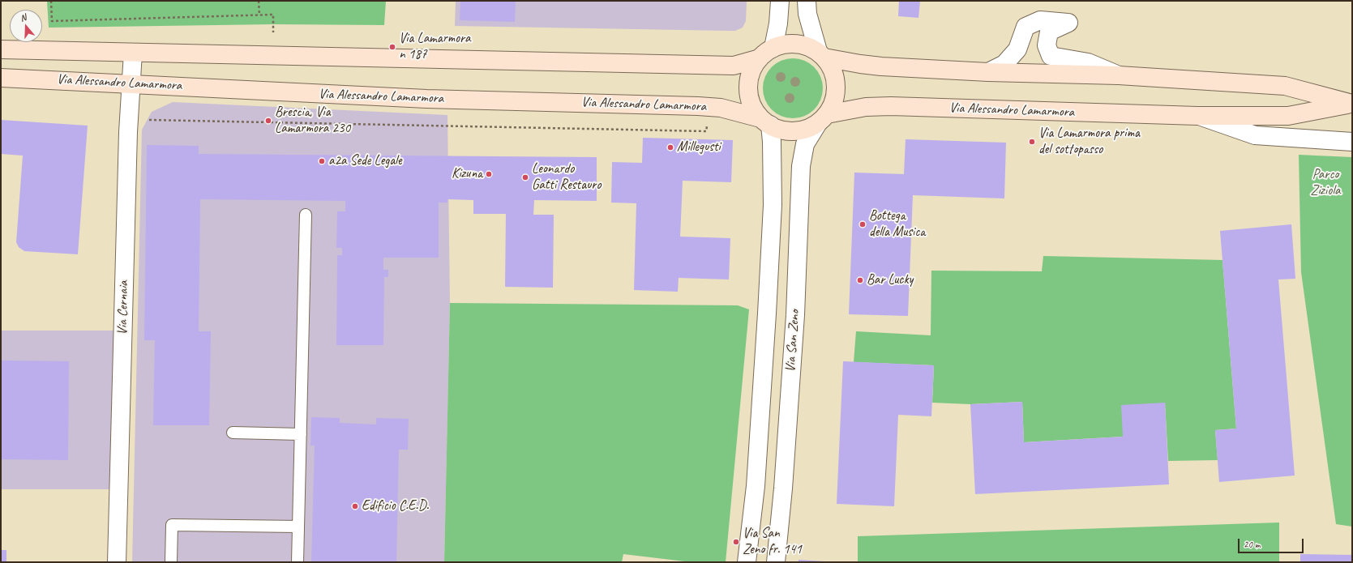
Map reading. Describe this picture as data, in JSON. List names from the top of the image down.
{
  "streets": {
    "main road": ["Via Alessandro Lamarmora"],
    "street": ["Via Cernaia", "Via San Zeno"]
  },
  "crossings": [
    ["Via Alessandro Lamarmora", "Via Cernaia"],
    ["Via Alessandro Lamarmora", "Via San Zeno"]
  ],
  "parks": ["Parco Ziziola"],
  "places": [
    "Via Lamarmora n 187",
    "Brescia, Via Lamarmora 230",
    "Via Lamarmora prima del sottopasso",
    "Millegusti",
    "a2a Sede Legale",
    "Kizuna",
    "Leonardo Gatti Restauro",
    "Bottega della Musica",
    "Bar Lucky",
    "Edificio C.E.D.",
    "Via San Zeno fr. 141"
  ],
  "scale_bar": "20 m",
  "north": "top"
}
